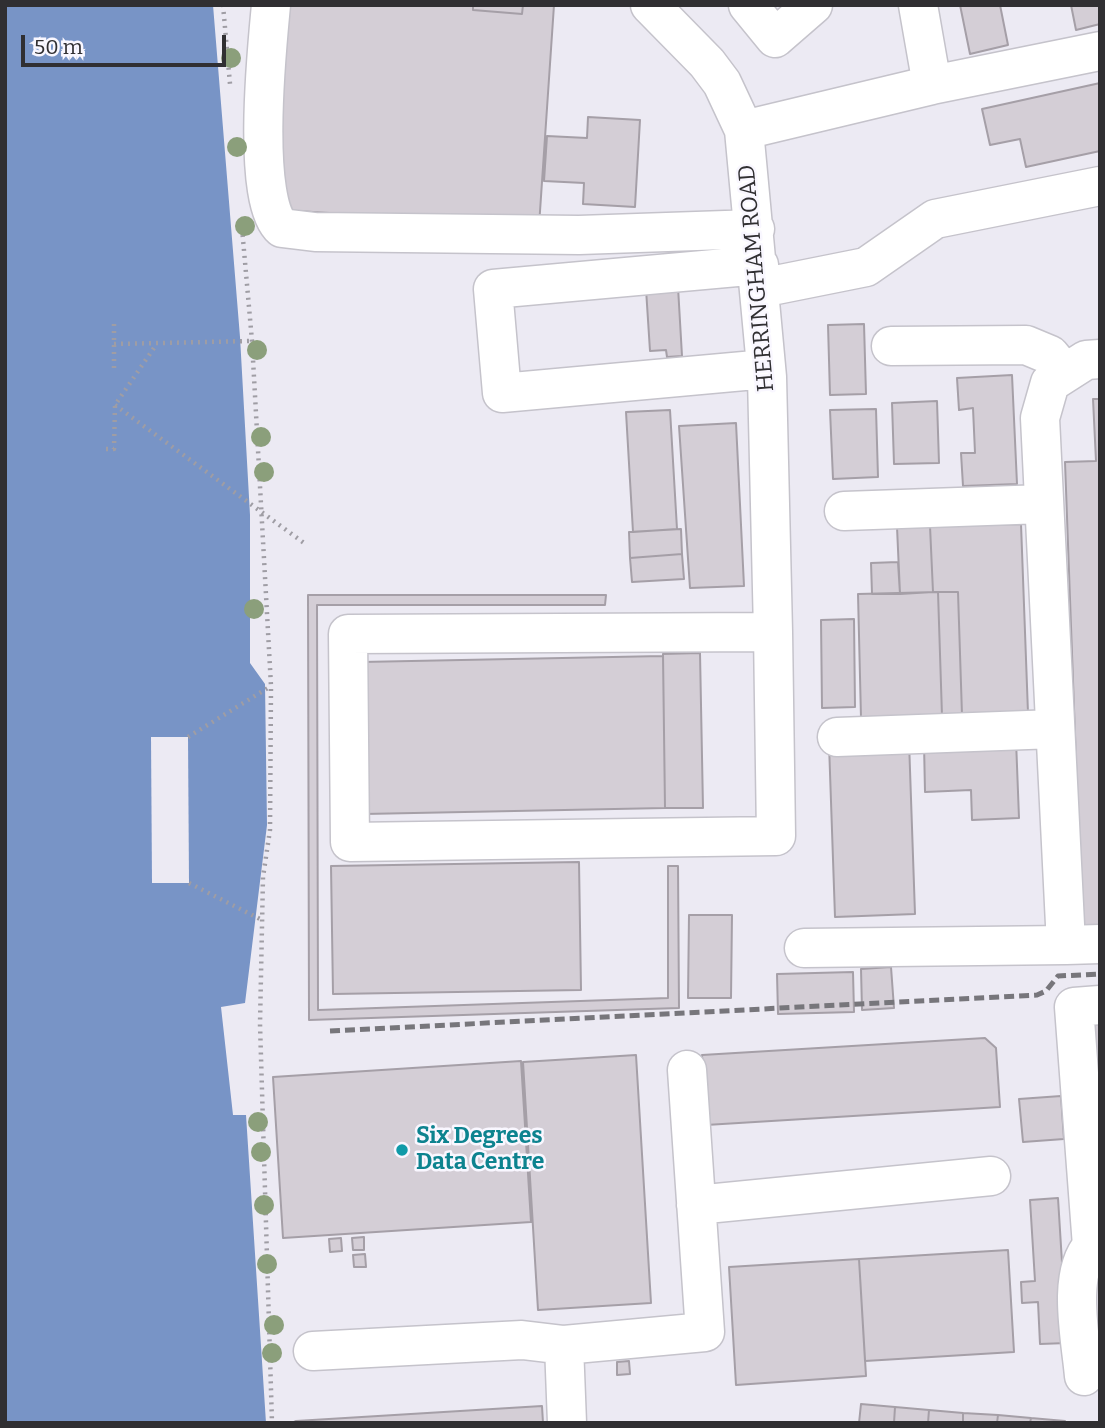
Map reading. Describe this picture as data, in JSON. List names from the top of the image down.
{
  "streets": {
    "street": ["HERRINGHAM ROAD"]
  },
  "places": ["Six Degrees Data Centre"],
  "scale_bar": "50 m"
}
